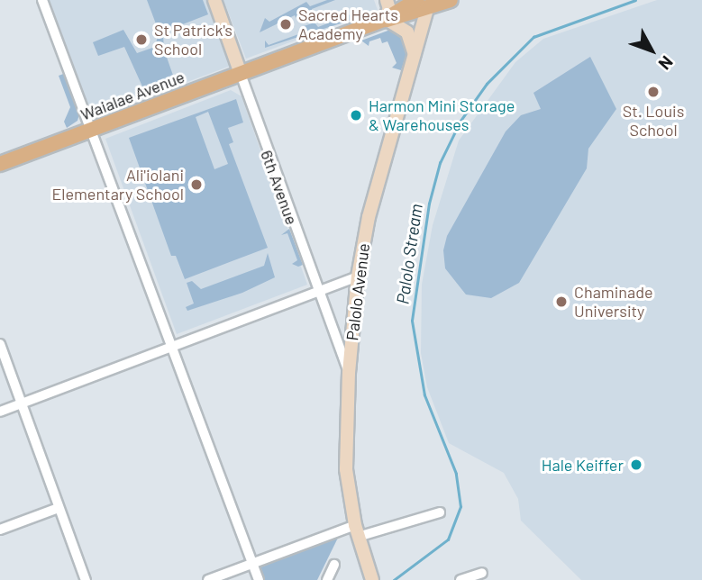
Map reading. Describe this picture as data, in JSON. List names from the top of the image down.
{
  "streets": {
    "main road": ["Waialae Avenue"],
    "street": ["6th Avenue", "Palolo Avenue"]
  },
  "crossings": [
    ["Waialae Avenue", "6th Avenue"],
    ["Waialae Avenue", "Palolo Avenue"],
    ["6th Avenue", "Palolo Avenue"]
  ],
  "water": ["Palolo Stream"],
  "places": [
    "Sacred Hearts Academy",
    "St Patrick's School",
    "St. Louis School",
    "Harmon Mini Storage & Warehouses",
    "Ali'iolani Elementary School",
    "Chaminade University",
    "Hale Keiffer"
  ],
  "north": "bottom right"
}
